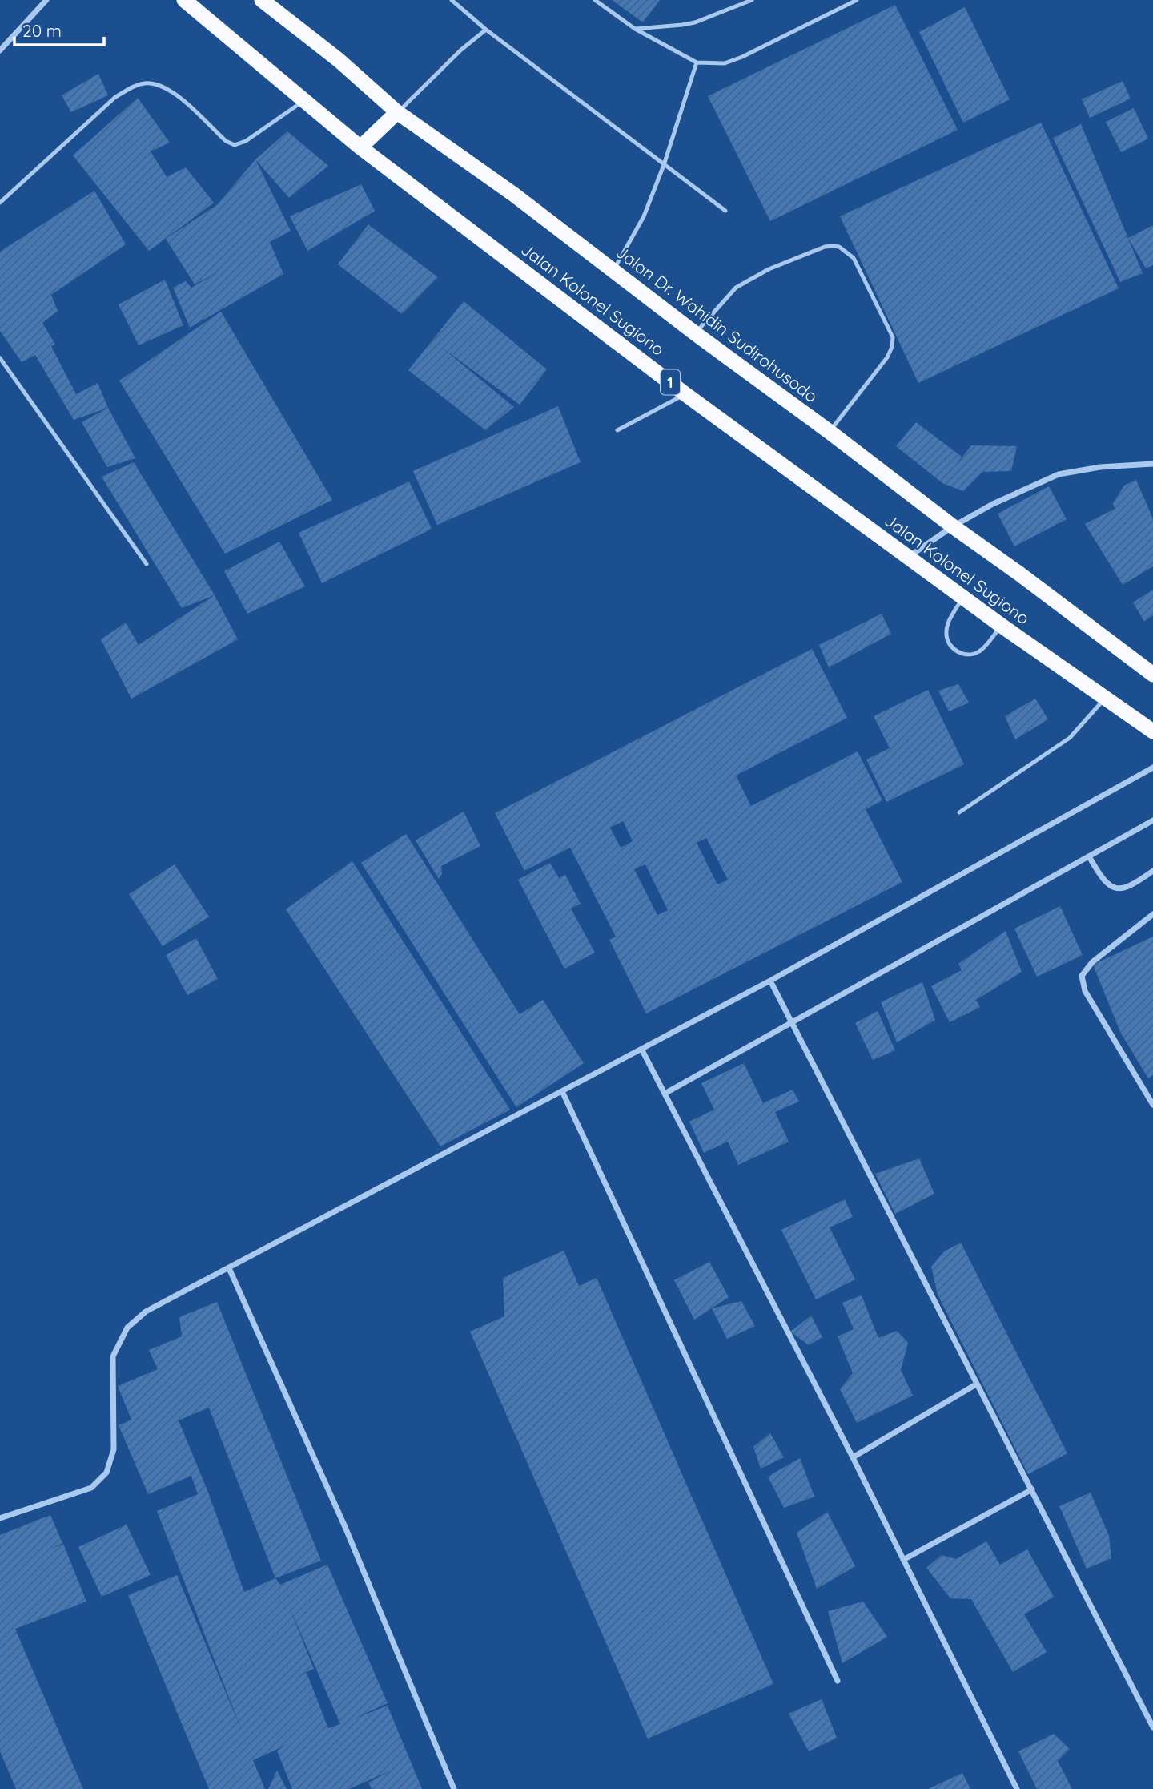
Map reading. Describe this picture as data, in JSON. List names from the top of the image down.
{
  "streets": {
    "highway": ["Jalan Kolonel Sugiono", "Jalan Dr. Wahidin Sudirohusodo", "1"]
  },
  "scale_bar": "20 m"
}
